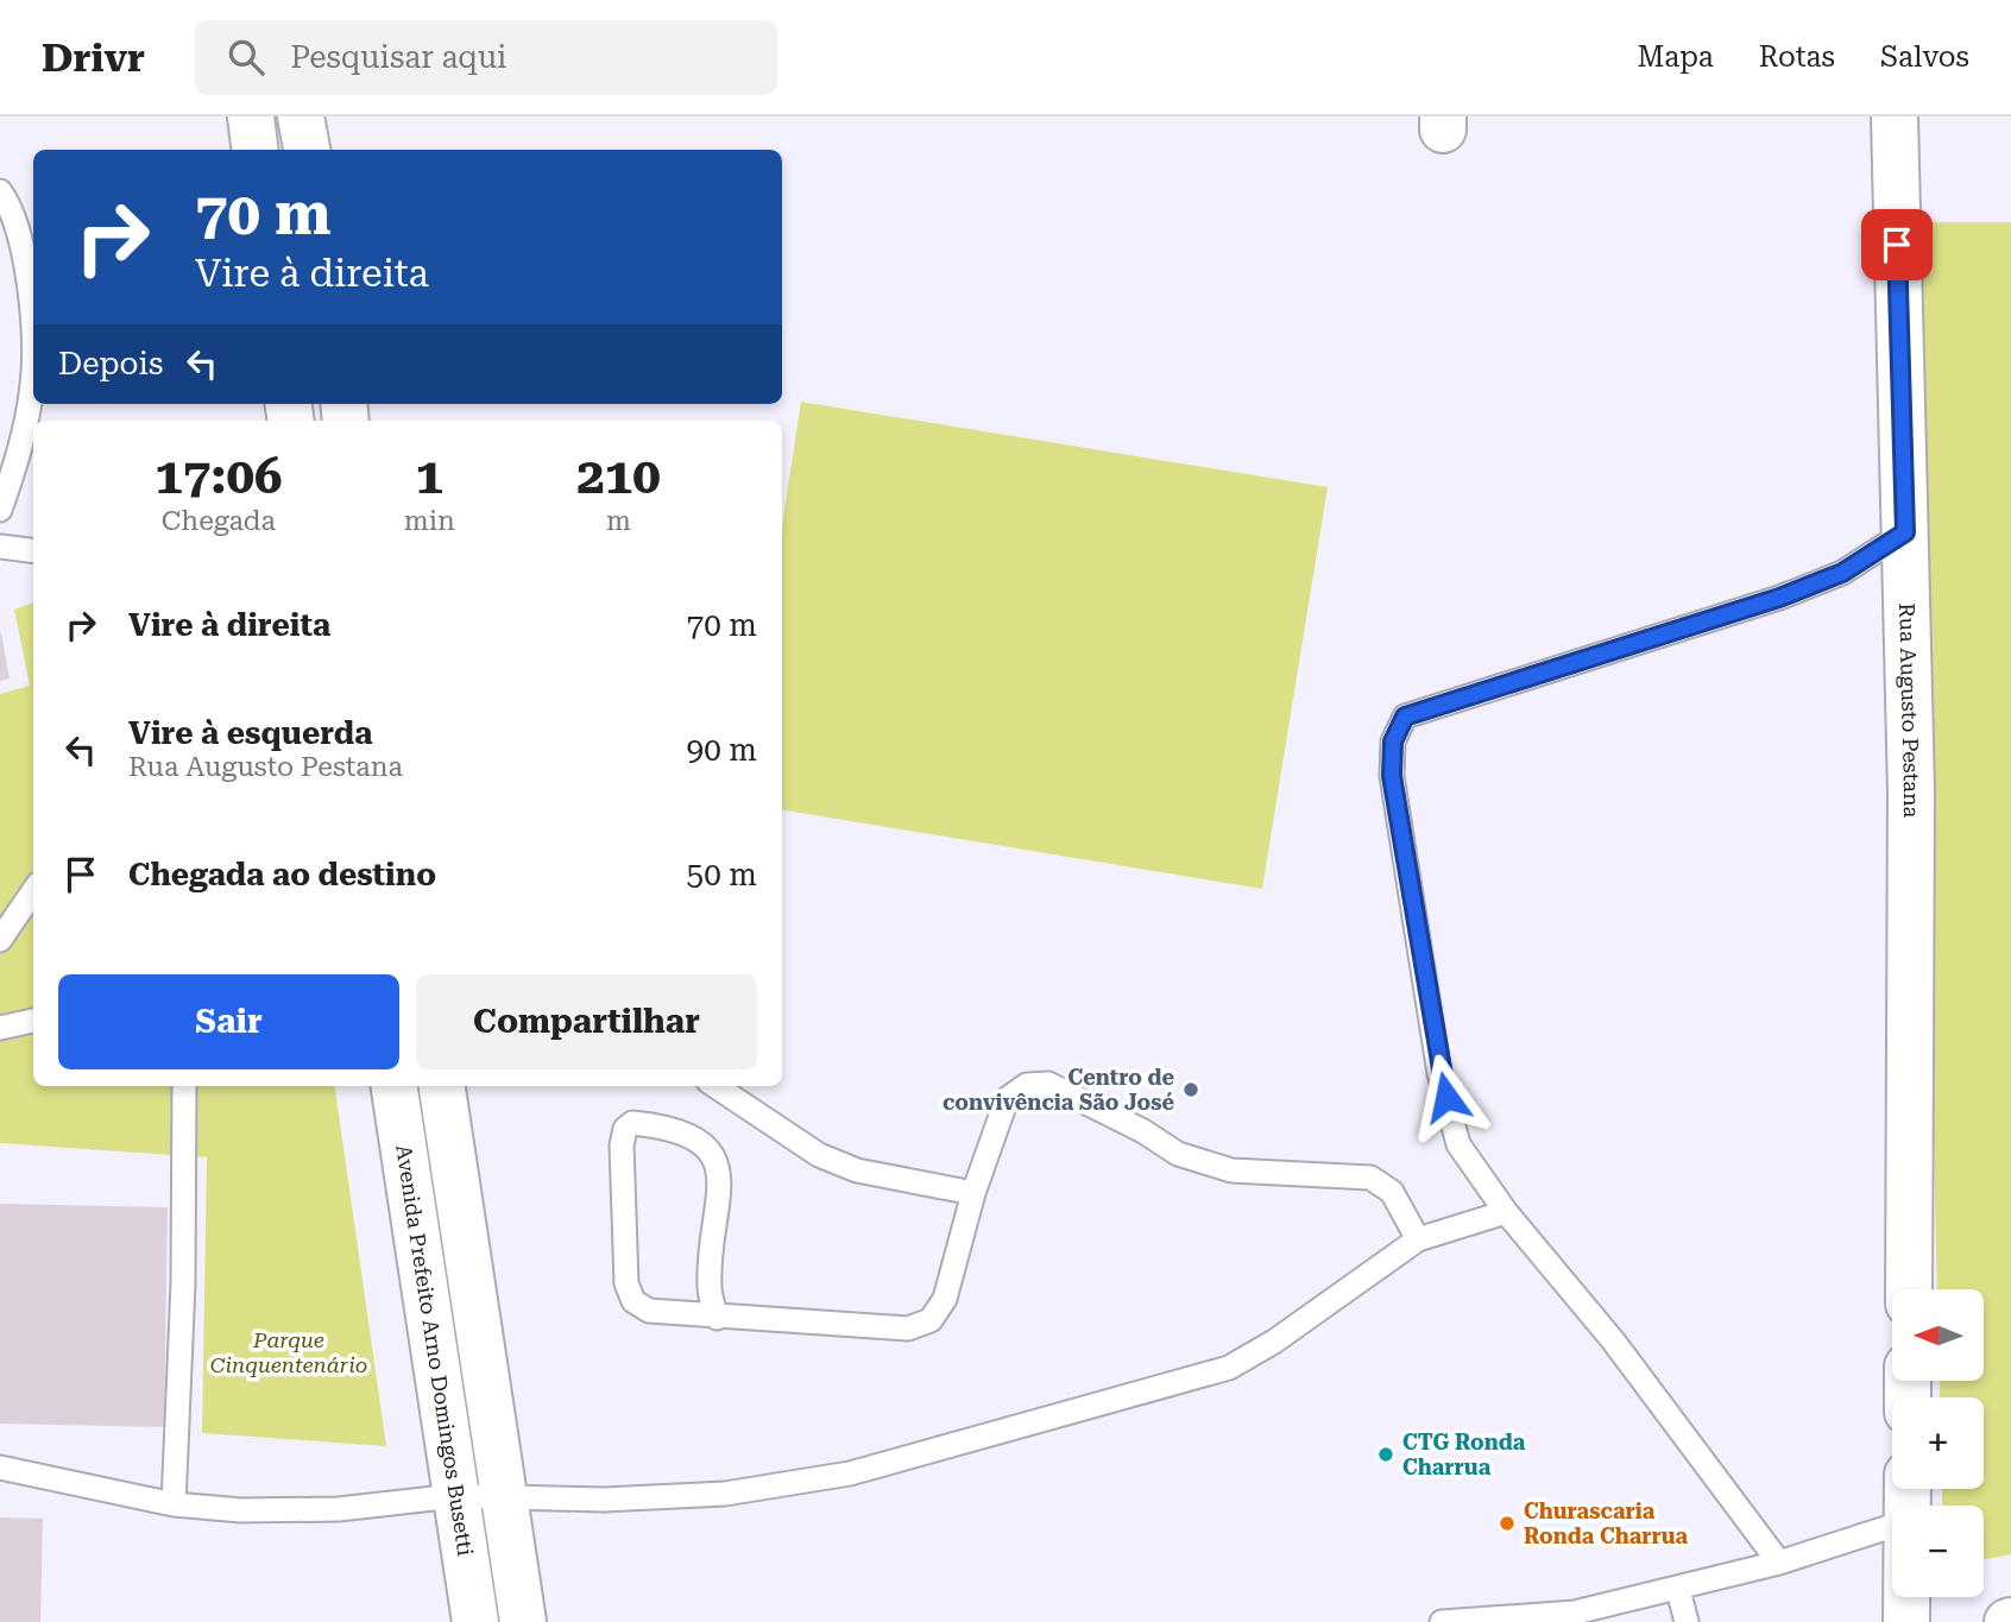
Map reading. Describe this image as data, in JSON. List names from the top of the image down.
{
  "streets": {
    "street": ["Rua Augusto Pestana", "Avenida Prefeito Arno Domingos Busetti"]
  },
  "parks": ["Parque Cinquentenário"],
  "places": ["Centro de convivência São José", "CTG Ronda Charrua", "Churascaria Ronda Charrua"],
  "north": "left",
  "page": {
    "header": "Drivr",
    "search": "Pesquisar aqui",
    "nav": ["Mapa", "Rotas", "Salvos"],
    "turn": ["70 m", "Vire à direita"],
    "then": "Depois",
    "eta": [
      "17:06",
      "Chegada",
      "1",
      "min",
      "210",
      "m"
    ],
    "list": [
      {
        "name": "Vire à direita",
        "value": "70 m"
      },
      {
        "name": "Vire à esquerda",
        "note": "Rua Augusto Pestana",
        "value": "90 m"
      },
      {
        "name": "Chegada ao destino",
        "value": "50 m"
      }
    ],
    "buttons": ["Sair", "Compartilhar"],
    "map_buttons": ["+", "−"]
  }
}
